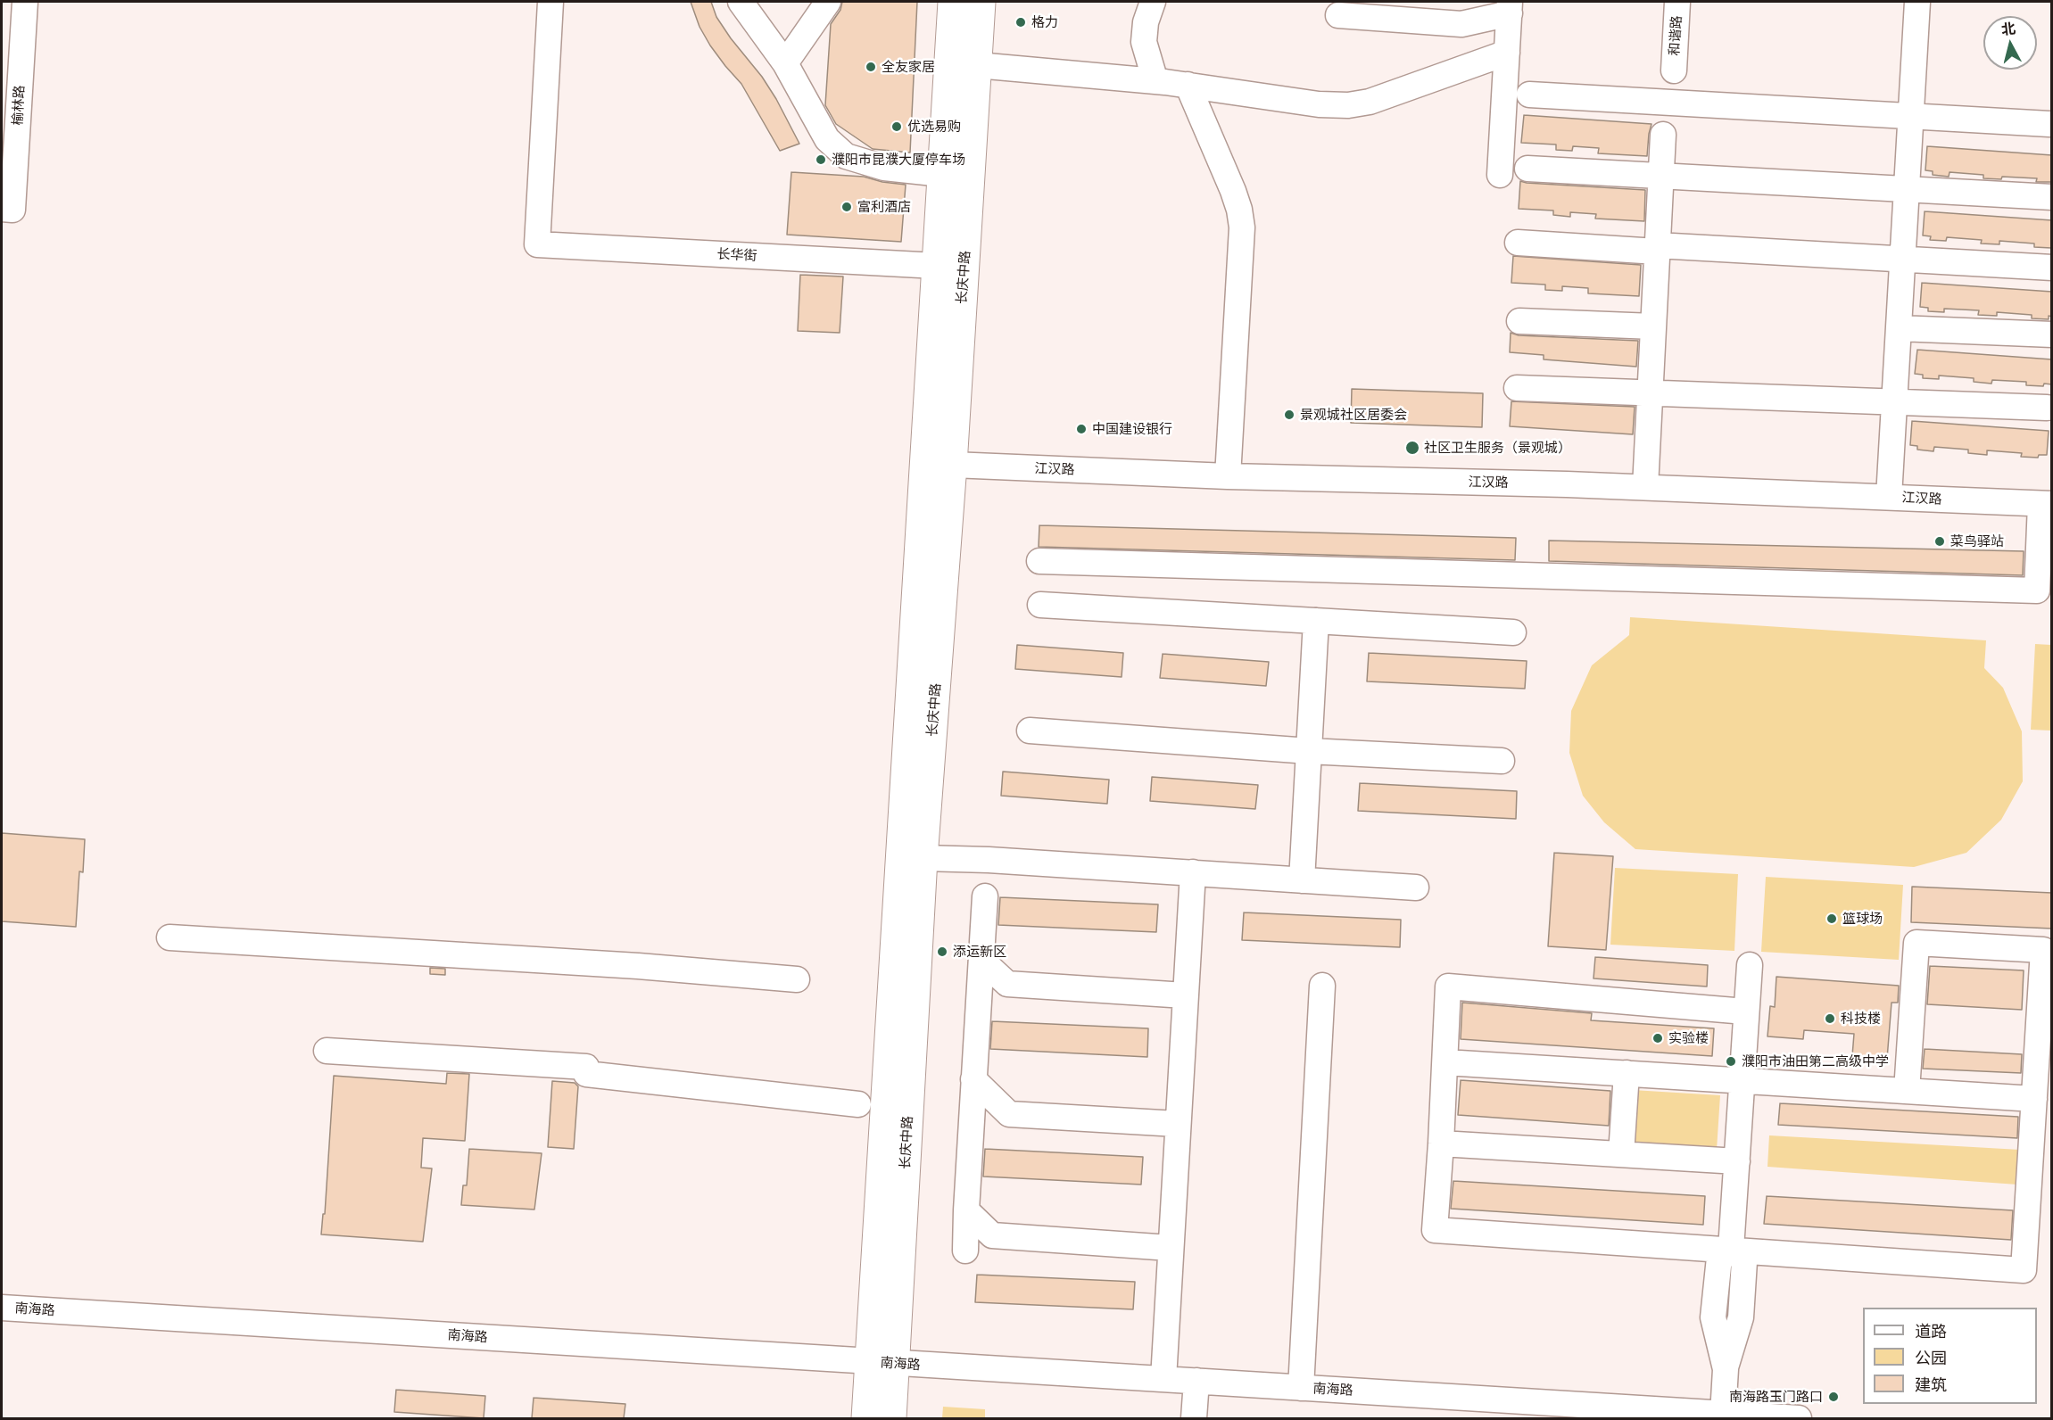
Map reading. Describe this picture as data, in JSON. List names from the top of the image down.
{
  "streets": {
    "main road": ["长庆中路"],
    "street": [
      "和谐路",
      "榆林路",
      "长华街",
      "江汉路",
      "南海路"
    ]
  },
  "crossings": [
    ["长华街", "长庆中路"],
    ["长庆中路", "江汉路"],
    ["长庆中路", "南海路"]
  ],
  "places": [
    "格力",
    "全友家居",
    "优选易购",
    "濮阳市昆濮大厦停车场",
    "富利酒店",
    "景观城社区居委会",
    "中国建设银行",
    "社区卫生服务（景观城）",
    "菜鸟驿站",
    "篮球场",
    "添运新区",
    "科技楼",
    "实验楼",
    "濮阳市油田第二高级中学",
    "南海路玉门路口"
  ],
  "legend": ["道路", "公园", "建筑"],
  "north": "top"
}
